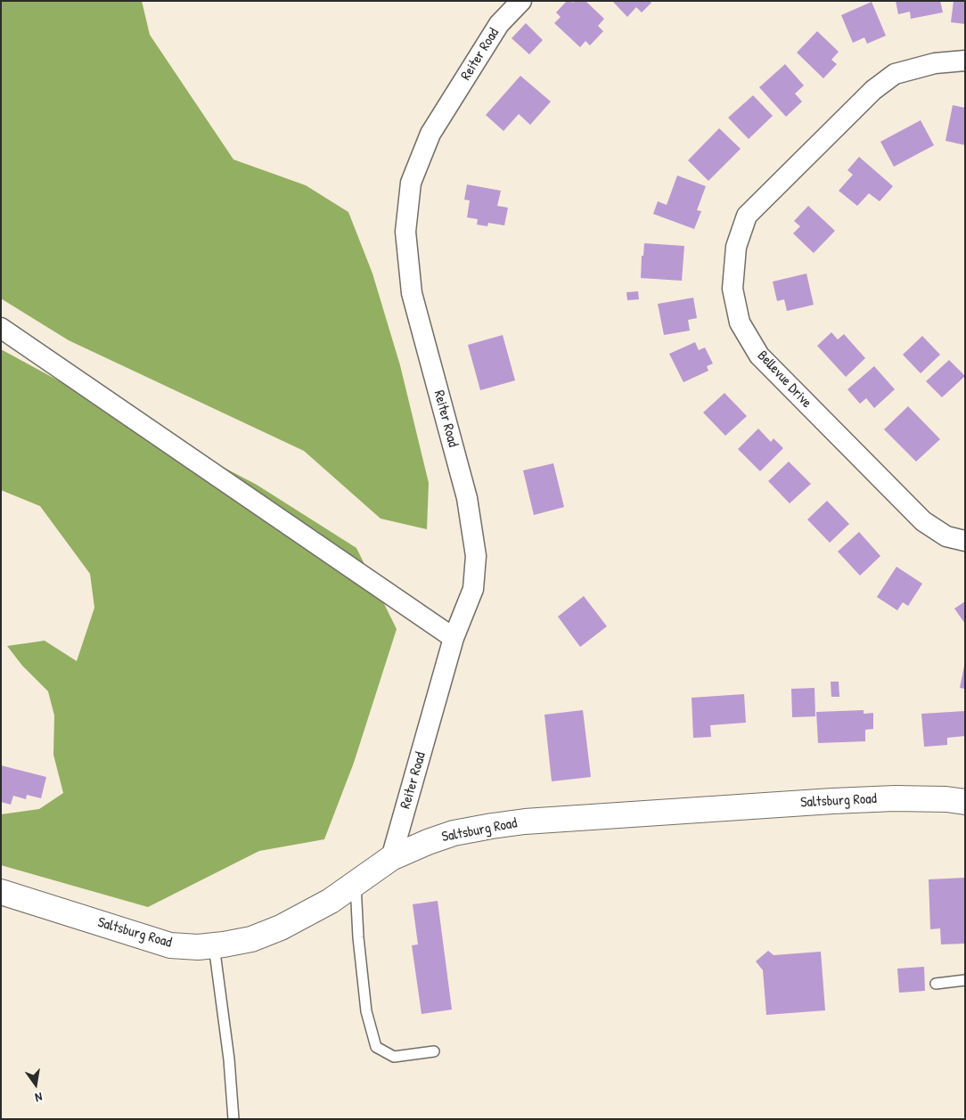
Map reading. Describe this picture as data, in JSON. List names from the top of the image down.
{
  "streets": {
    "main road": ["Saltsburg Road"],
    "street": ["Reiter Road", "Bellevue Drive"]
  },
  "crossings": [
    ["Reiter Road", "Saltsburg Road"]
  ],
  "north": "bottom"
}
